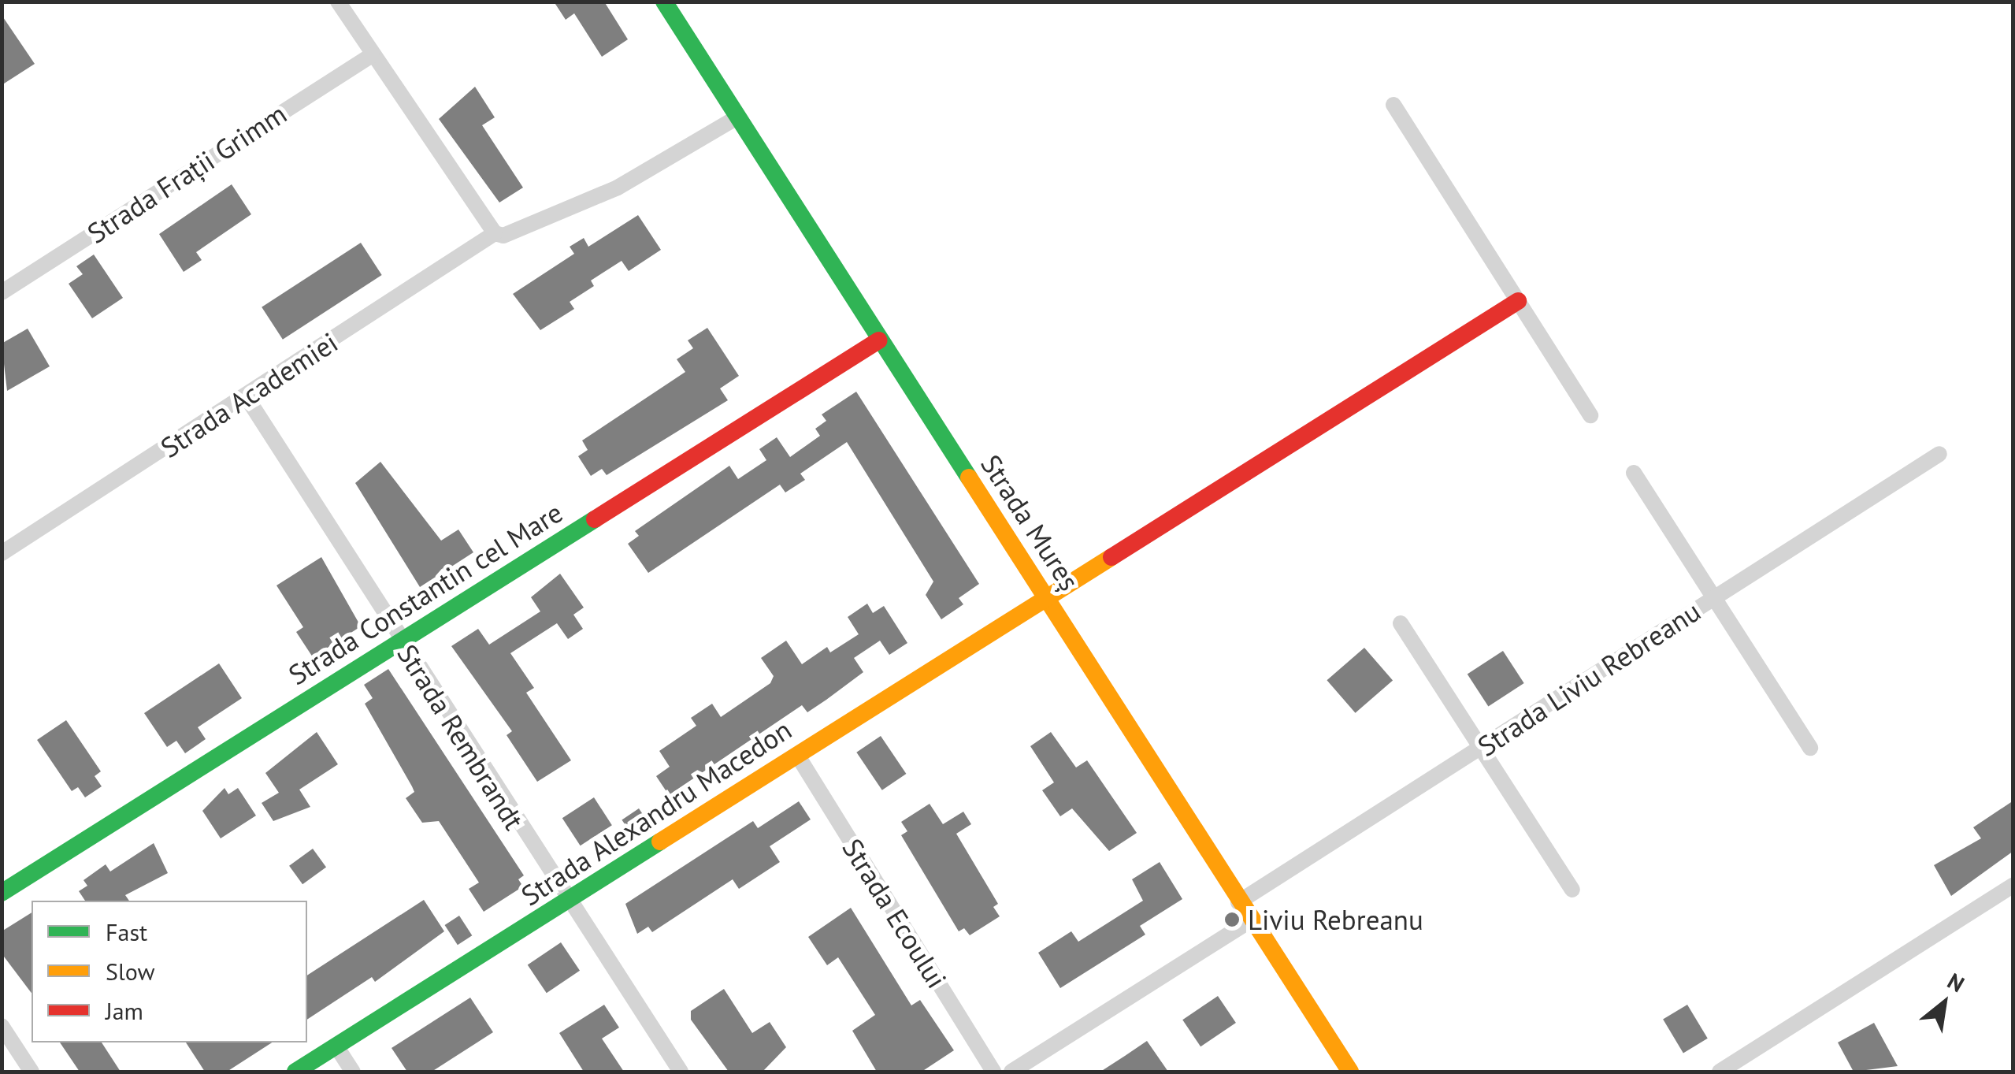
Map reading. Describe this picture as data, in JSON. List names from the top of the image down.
{
  "streets": {
    "street": [
      "Strada Frații Grimm",
      "Strada Academiei",
      "Strada Mureș",
      "Strada Constantin cel Mare",
      "Strada Liviu Rebreanu",
      "Strada Rembrandt",
      "Strada Alexandru Macedon",
      "Strada Ecoului"
    ]
  },
  "crossings": [
    ["Strada Academiei", "Strada Mureș"],
    ["Strada Academiei", "Strada Rembrandt"],
    ["Strada Mureș", "Strada Constantin cel Mare"],
    ["Strada Mureș", "Strada Liviu Rebreanu"],
    ["Strada Mureș", "Strada Alexandru Macedon"],
    ["Strada Constantin cel Mare", "Strada Rembrandt"],
    ["Strada Rembrandt", "Strada Alexandru Macedon"],
    ["Strada Alexandru Macedon", "Strada Ecoului"]
  ],
  "places": ["Liviu Rebreanu"],
  "legend": ["Fast", "Slow", "Jam"],
  "north": "top right"
}
